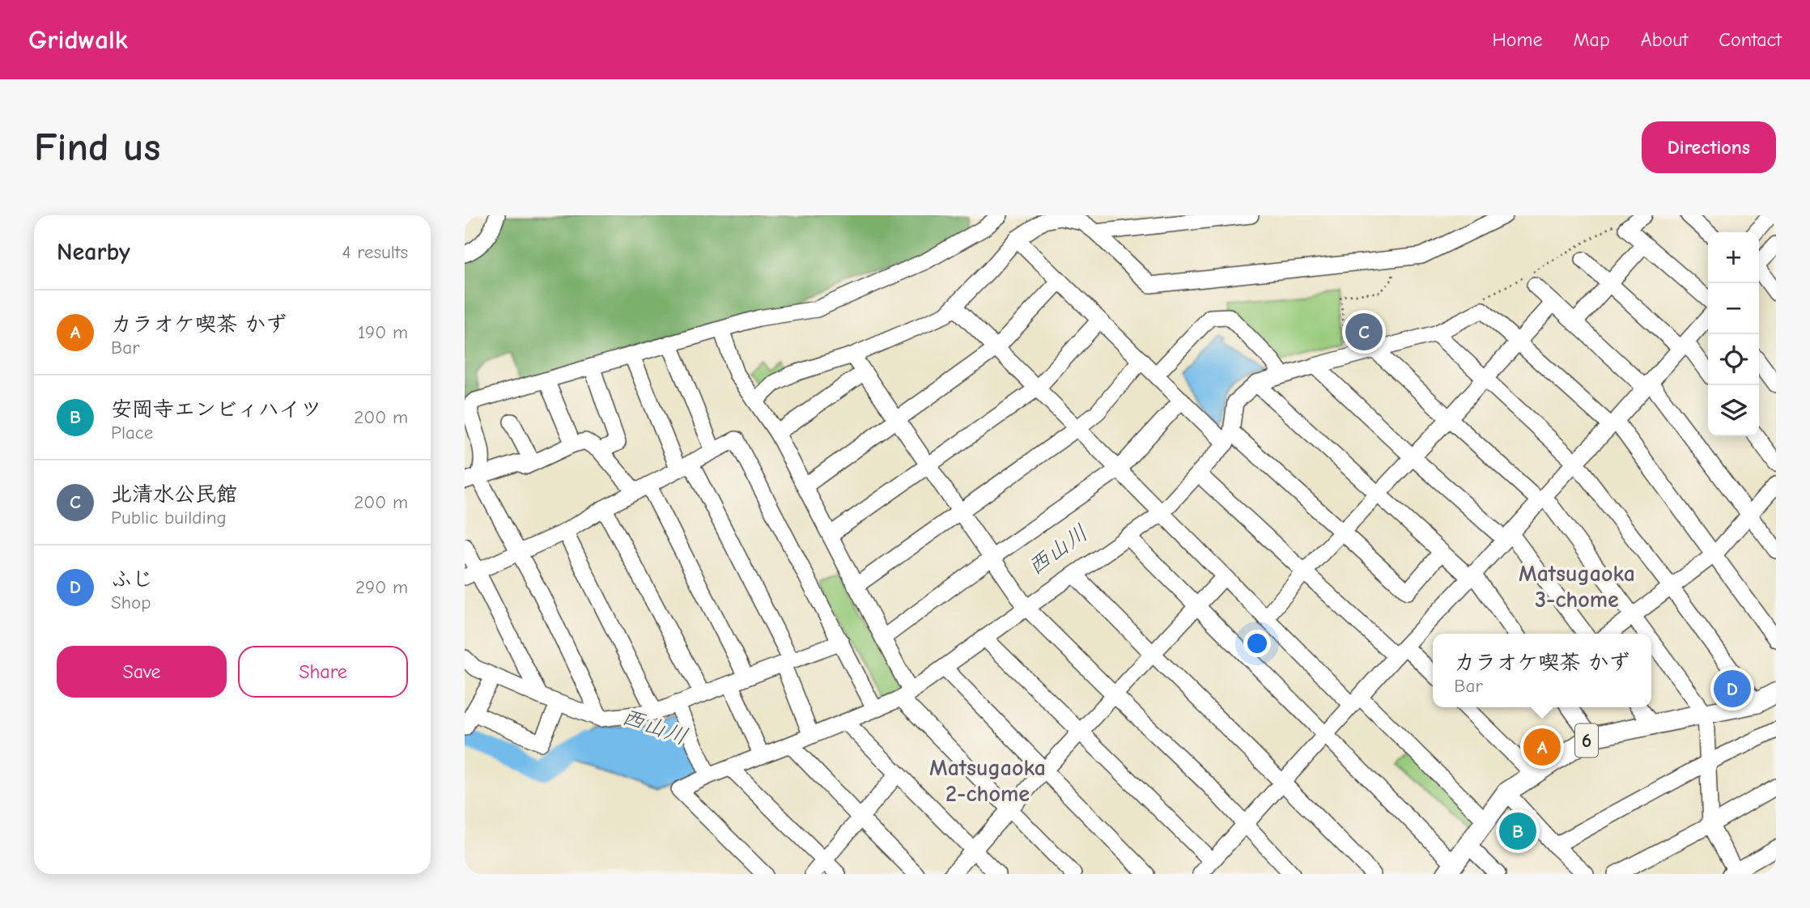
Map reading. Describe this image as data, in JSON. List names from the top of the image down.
{
  "streets": {
    "main road": ["6"]
  },
  "districts": ["Matsugaoka 3-chome", "Matsugaoka 2-chome"],
  "water": ["西山川"],
  "page": {
    "header": "Gridwalk",
    "nav": [
      "Home",
      "Map",
      "About",
      "Contact"
    ],
    "buttons": [
      "Directions",
      ["Save", "Share"]
    ],
    "title": "Find us",
    "heading": ["Nearby", "4 results"],
    "map_buttons": ["+", "−"],
    "list": [
      {
        "mark": "A",
        "name": "カラオケ喫茶 かず",
        "note": "Bar",
        "value": "190 m"
      },
      {
        "mark": "B",
        "name": "安岡寺エンビィハイツ",
        "note": "Place",
        "value": "200 m"
      },
      {
        "mark": "C",
        "name": "北清水公民館",
        "note": "Public building",
        "value": "200 m"
      },
      {
        "mark": "D",
        "name": "ふじ",
        "note": "Shop",
        "value": "290 m"
      }
    ],
    "pins": [
      "C",
      "D",
      "A",
      "B"
    ],
    "popup": ["カラオケ喫茶 かず", "Bar"]
  }
}
